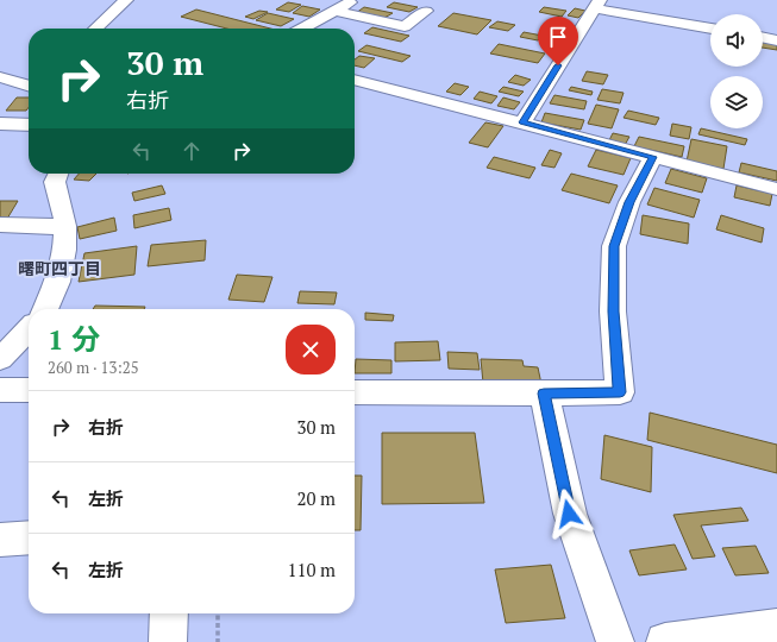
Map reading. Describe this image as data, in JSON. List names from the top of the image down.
{
  "districts": ["曙町四丁目"],
  "page": {
    "turn": ["30 m", "右折"],
    "heading": ["1 分", "260 m · 13:25"],
    "list": [
      {
        "name": "右折",
        "value": "30 m"
      },
      {
        "name": "左折",
        "value": "20 m"
      },
      {
        "name": "左折",
        "value": "110 m"
      }
    ]
  }
}
